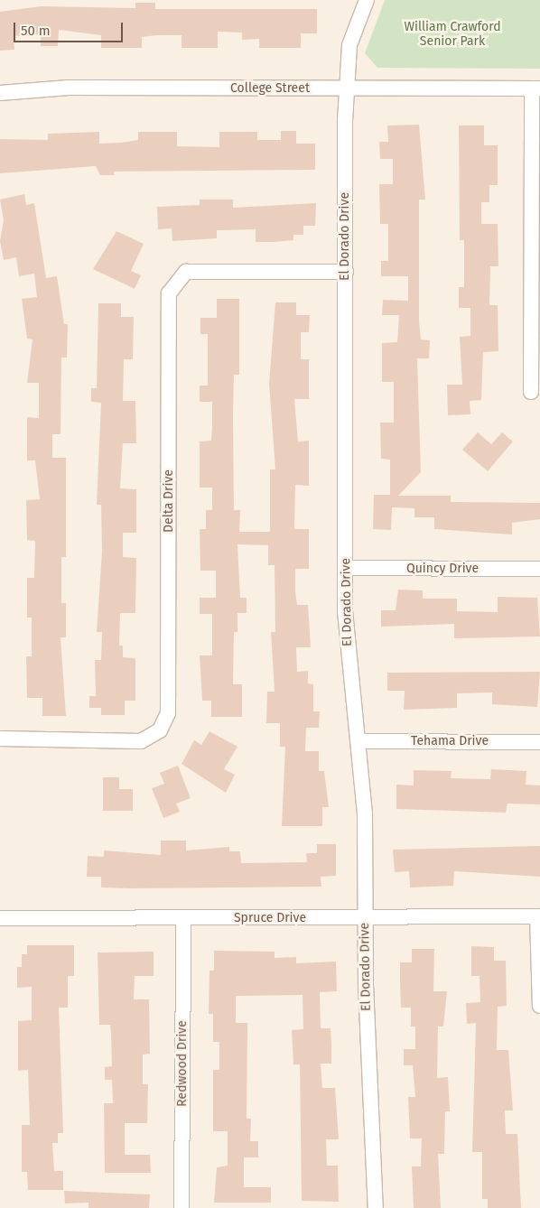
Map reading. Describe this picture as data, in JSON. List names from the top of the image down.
{
  "streets": {
    "street": [
      "College Street",
      "El Dorado Drive",
      "Delta Drive",
      "Quincy Drive",
      "Tehama Drive",
      "Spruce Drive",
      "Redwood Drive"
    ]
  },
  "crossings": [
    ["College Street", "El Dorado Drive"],
    ["El Dorado Drive", "Delta Drive"],
    ["El Dorado Drive", "Quincy Drive"],
    ["El Dorado Drive", "Tehama Drive"],
    ["El Dorado Drive", "Spruce Drive"],
    ["Spruce Drive", "Redwood Drive"]
  ],
  "parks": ["William Crawford Senior Park"],
  "scale_bar": "50 m"
}
